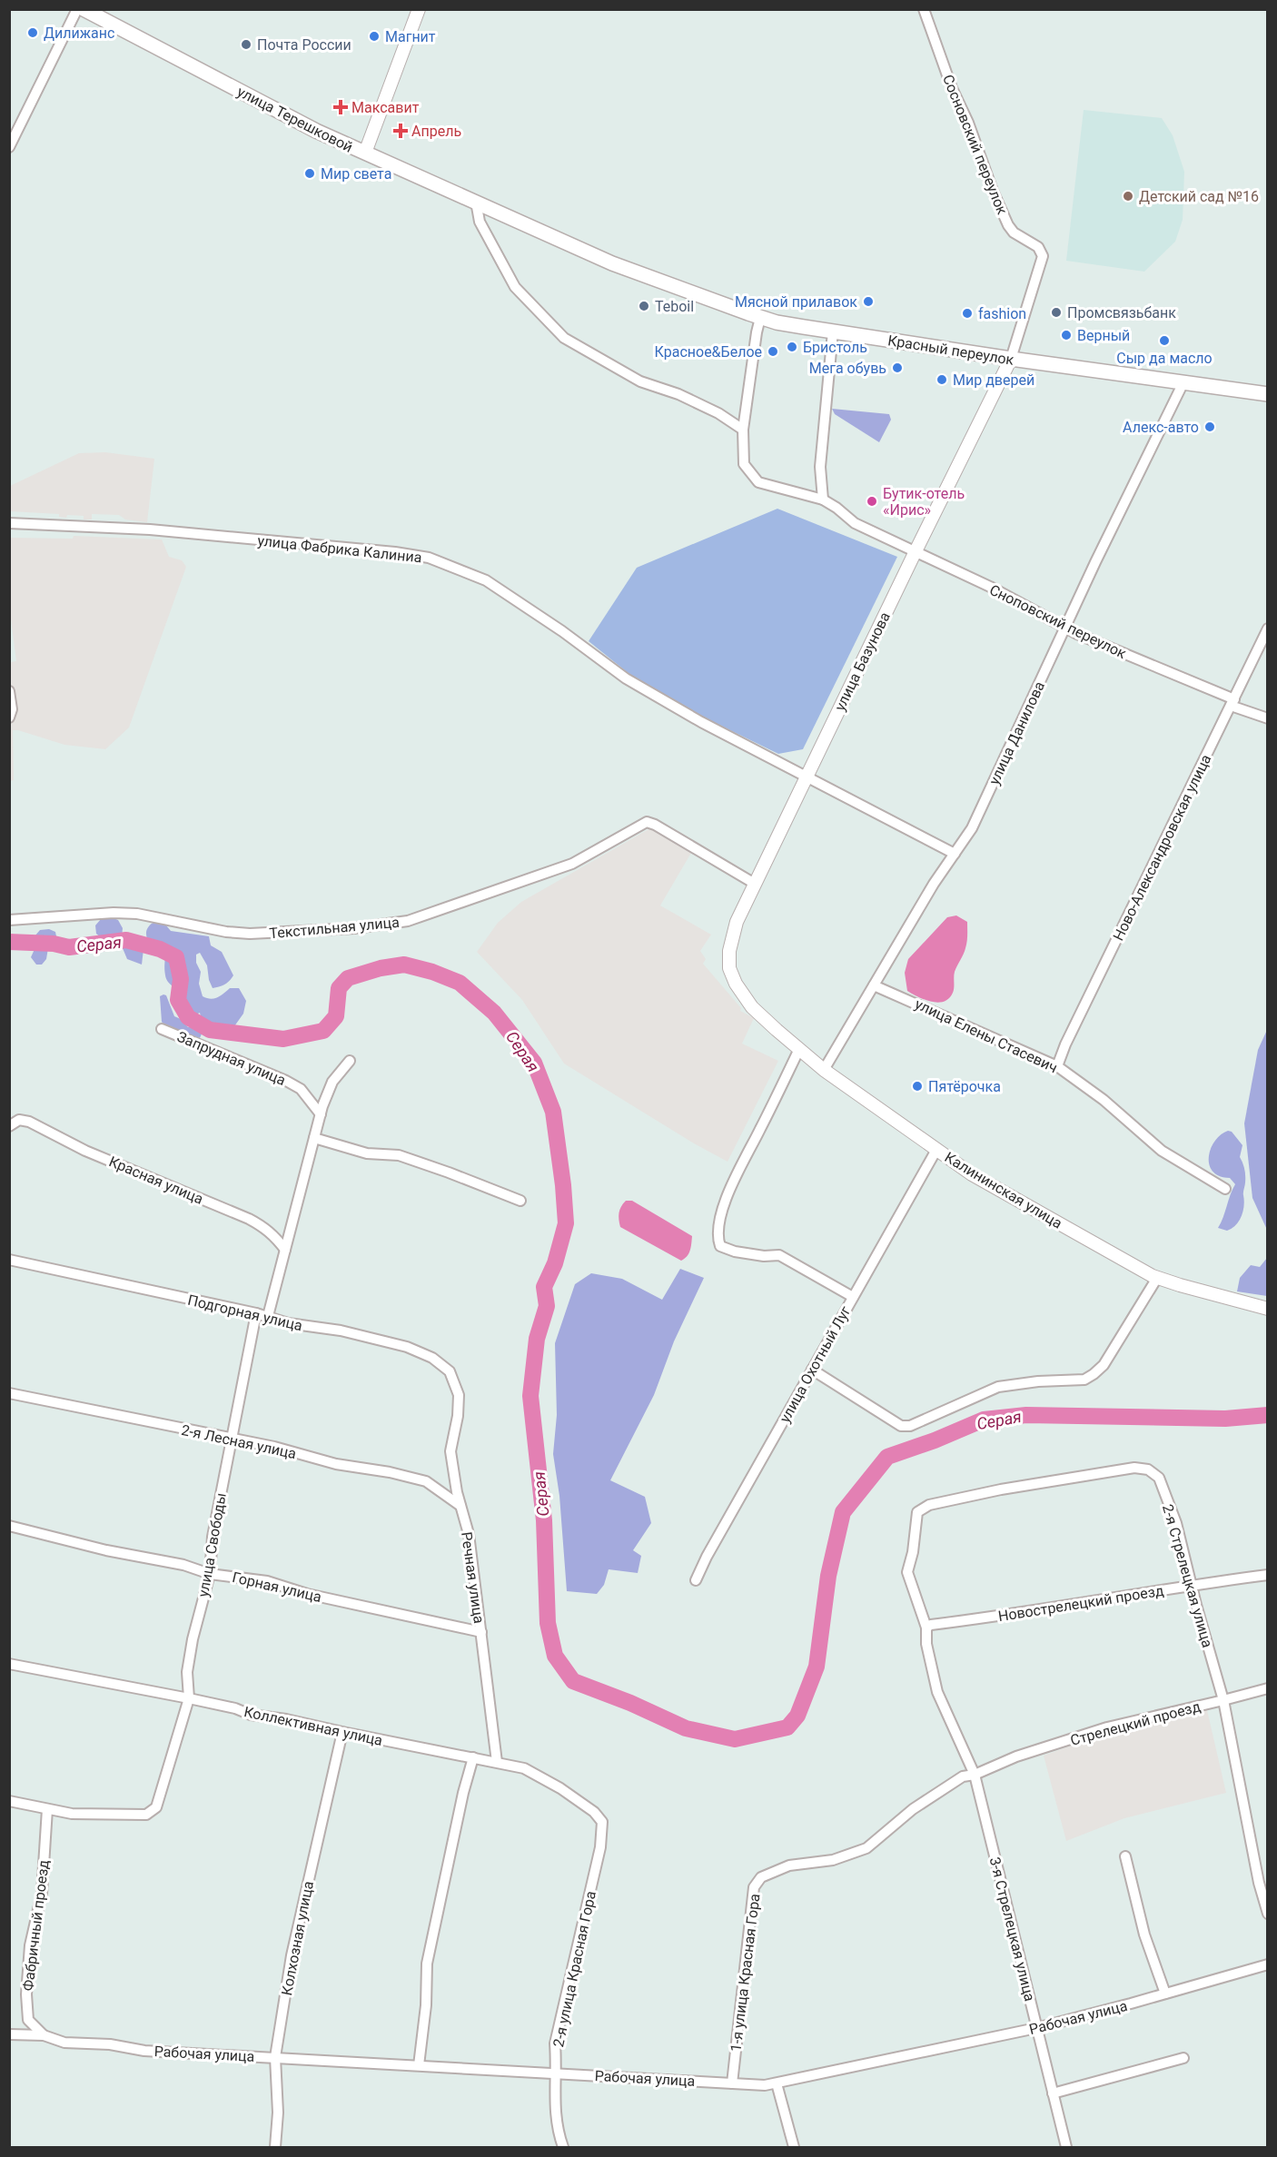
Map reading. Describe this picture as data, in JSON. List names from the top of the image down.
{
  "streets": {
    "main road": ["улица Терешковой", "Красный переулок"],
    "street": [
      "Сосновский переулок",
      "улица Фабрика Калиниа",
      "Сноповский переулок",
      "улица Базунова",
      "улица Данилова",
      "Ново-Александровская улица",
      "Текстильная улица",
      "улица Елены Стасевич",
      "Запрудная улица",
      "Красная улица",
      "Калининская улица",
      "Подгорная улица",
      "улица Охотный Луг",
      "2-я Лесная улица",
      "улица Свободы",
      "2-я Стрелецкая улица",
      "Речная улица",
      "Горная улица",
      "Новострелецкий проезд",
      "Стрелецкий проезд",
      "Коллективная улица",
      "Фабричный проезд",
      "3-я Стрелецкая улица",
      "Колхозная улица",
      "2-я улица Красная Гора",
      "1-я улица Красная Гора",
      "Рабочая улица"
    ]
  },
  "crossings": [
    ["улица Терешковой", "Красный переулок"],
    ["Сосновский переулок", "Красный переулок"],
    ["Сосновский переулок", "улица Базунова"],
    ["Красный переулок", "Сноповский переулок"],
    ["Красный переулок", "улица Базунова"],
    ["Красный переулок", "улица Данилова"],
    ["улица Фабрика Калиниа", "улица Базунова"],
    ["улица Фабрика Калиниа", "улица Данилова"],
    ["Сноповский переулок", "улица Базунова"],
    ["Сноповский переулок", "улица Данилова"],
    ["Сноповский переулок", "Ново-Александровская улица"],
    ["улица Базунова", "Текстильная улица"],
    ["улица Базунова", "Калининская улица"],
    ["улица Данилова", "улица Елены Стасевич"],
    ["улица Данилова", "Калининская улица"],
    ["Ново-Александровская улица", "улица Елены Стасевич"],
    ["Калининская улица", "улица Охотный Луг"],
    ["Подгорная улица", "улица Свободы"],
    ["Подгорная улица", "Речная улица"],
    ["2-я Лесная улица", "улица Свободы"],
    ["2-я Лесная улица", "Речная улица"],
    ["улица Свободы", "Горная улица"],
    ["улица Свободы", "Коллективная улица"],
    ["улица Свободы", "Фабричный проезд"],
    ["2-я Стрелецкая улица", "Новострелецкий проезд"],
    ["2-я Стрелецкая улица", "Стрелецкий проезд"],
    ["2-я Стрелецкая улица", "3-я Стрелецкая улица"],
    ["Речная улица", "Горная улица"],
    ["Речная улица", "Коллективная улица"],
    ["Новострелецкий проезд", "3-я Стрелецкая улица"],
    ["Стрелецкий проезд", "3-я Стрелецкая улица"],
    ["Стрелецкий проезд", "1-я улица Красная Гора"],
    ["Коллективная улица", "Колхозная улица"],
    ["Коллективная улица", "2-я улица Красная Гора"],
    ["Фабричный проезд", "Рабочая улица"],
    ["3-я Стрелецкая улица", "1-я улица Красная Гора"],
    ["3-я Стрелецкая улица", "Рабочая улица"],
    ["Колхозная улица", "Рабочая улица"],
    ["2-я улица Красная Гора", "Рабочая улица"],
    ["1-я улица Красная Гора", "Рабочая улица"]
  ],
  "water": ["Серая"],
  "places": {
    "other": [
      "Дилижанс",
      "Магнит",
      "Почта России",
      "Мир света",
      "Детский сад №16",
      "Мясной прилавок",
      "Teboil",
      "Промсвязьбанк",
      "fashion",
      "Верный",
      "Сыр да масло",
      "Бристоль",
      "Красное&Белое",
      "Мега обувь",
      "Мир дверей",
      "Алекс-авто",
      "Бутик-отель «Ирис»",
      "Пятёрочка"
    ],
    "health": ["Максавит", "Апрель"]
  }
}
